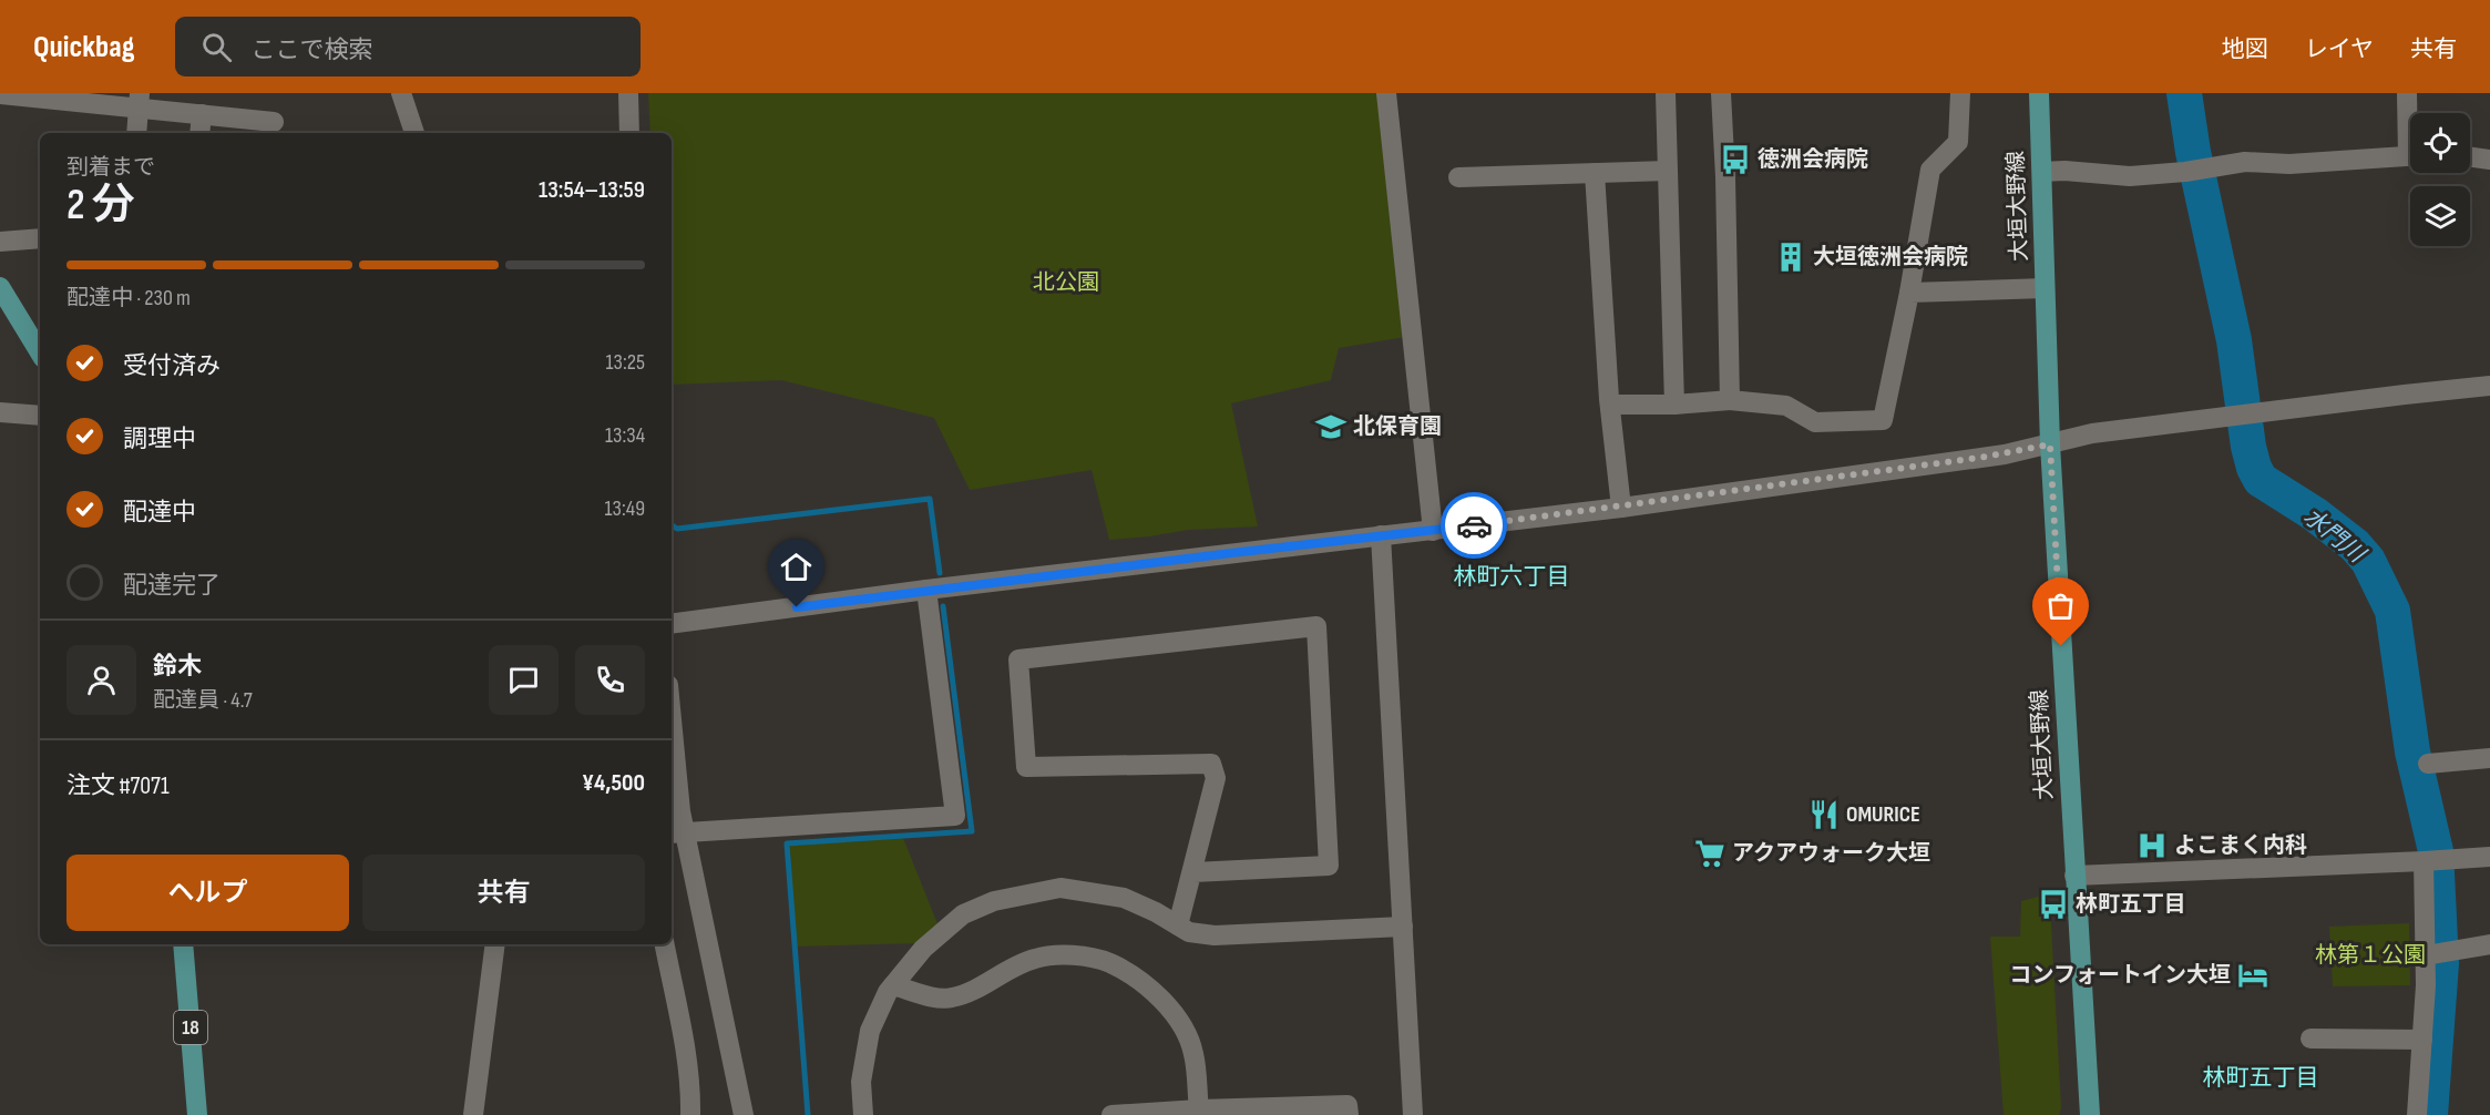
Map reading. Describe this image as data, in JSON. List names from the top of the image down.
{
  "streets": {
    "main road": ["大垣大野線", "18"]
  },
  "districts": ["林町六丁目", "林町五丁目"],
  "water": ["水門川"],
  "parks": ["北公園", "林第１公園"],
  "places": {
    "bus stop": ["徳洲会病院", "林町五丁目"],
    "building": ["大垣徳洲会病院"],
    "school or university": ["北保育園"],
    "restaurant": ["OMURICE"],
    "hospital": ["よこまく内科"],
    "supermarket": ["アクアウォーク大垣"],
    "hotel": ["コンフォートイン大垣"]
  },
  "page": {
    "header": "Quickbag",
    "search": "ここで検索",
    "nav": ["地図", "レイヤ", "共有"],
    "heading": ["2 分", "到着まで", "13:54–13:59"],
    "panel": [
      "鈴木",
      "配達員 · 4.7",
      "注文 #7071",
      "¥4,500"
    ],
    "bar": "配達中 · 230 m",
    "list": [
      ["受付済み", "13:25"],
      ["調理中", "13:34"],
      ["配達中", "13:49"],
      "配達完了"
    ],
    "buttons": ["ヘルプ", "共有"]
  }
}
